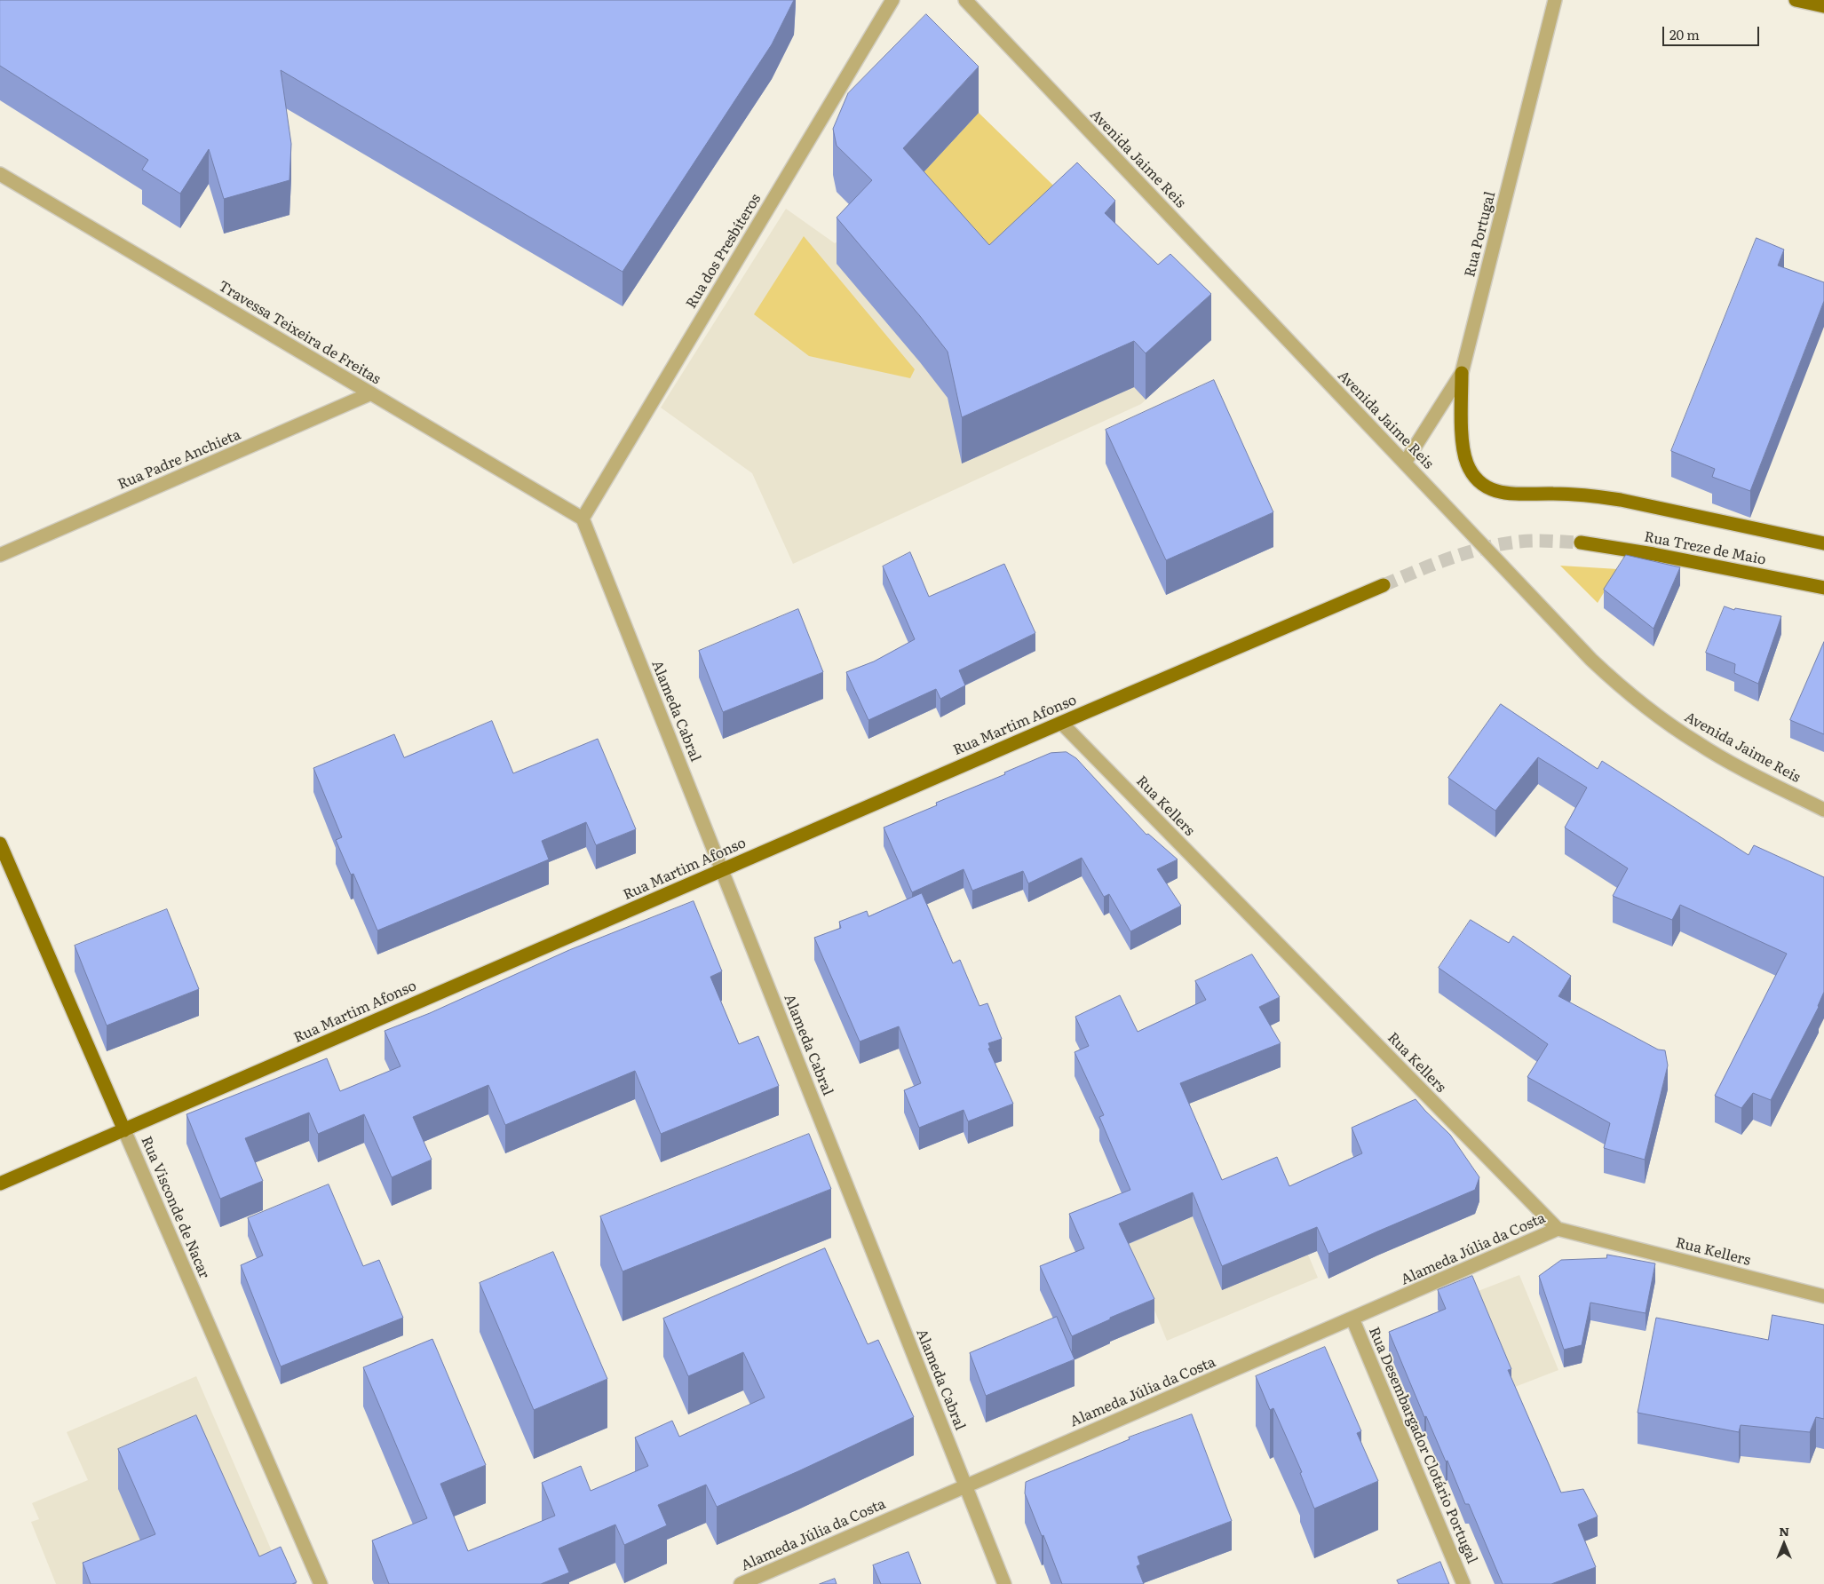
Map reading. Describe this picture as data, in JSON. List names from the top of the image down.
{
  "streets": {
    "main road": ["Rua Treze de Maio", "Rua Martim Afonso", "Rua Visconde de Nacar"],
    "street": [
      "Avenida Jaime Reis",
      "Rua Portugal",
      "Rua dos Presbíteros",
      "Travessa Teixeira de Freitas",
      "Rua Padre Anchieta",
      "Alameda Cabral",
      "Rua Kellers",
      "Alameda Júlia da Costa",
      "Rua Desembargador Clotário Portugal"
    ]
  },
  "crossings": [
    ["Avenida Jaime Reis", "Rua Portugal"],
    ["Rua dos Presbíteros", "Travessa Teixeira de Freitas"],
    ["Rua dos Presbíteros", "Alameda Cabral"],
    ["Travessa Teixeira de Freitas", "Rua Padre Anchieta"],
    ["Travessa Teixeira de Freitas", "Alameda Cabral"],
    ["Alameda Cabral", "Rua Martim Afonso"],
    ["Alameda Cabral", "Alameda Júlia da Costa"],
    ["Rua Martim Afonso", "Rua Kellers"],
    ["Rua Martim Afonso", "Rua Visconde de Nacar"],
    ["Rua Kellers", "Alameda Júlia da Costa"],
    ["Alameda Júlia da Costa", "Rua Desembargador Clotário Portugal"]
  ],
  "scale_bar": "20 m",
  "north": "top"
}
